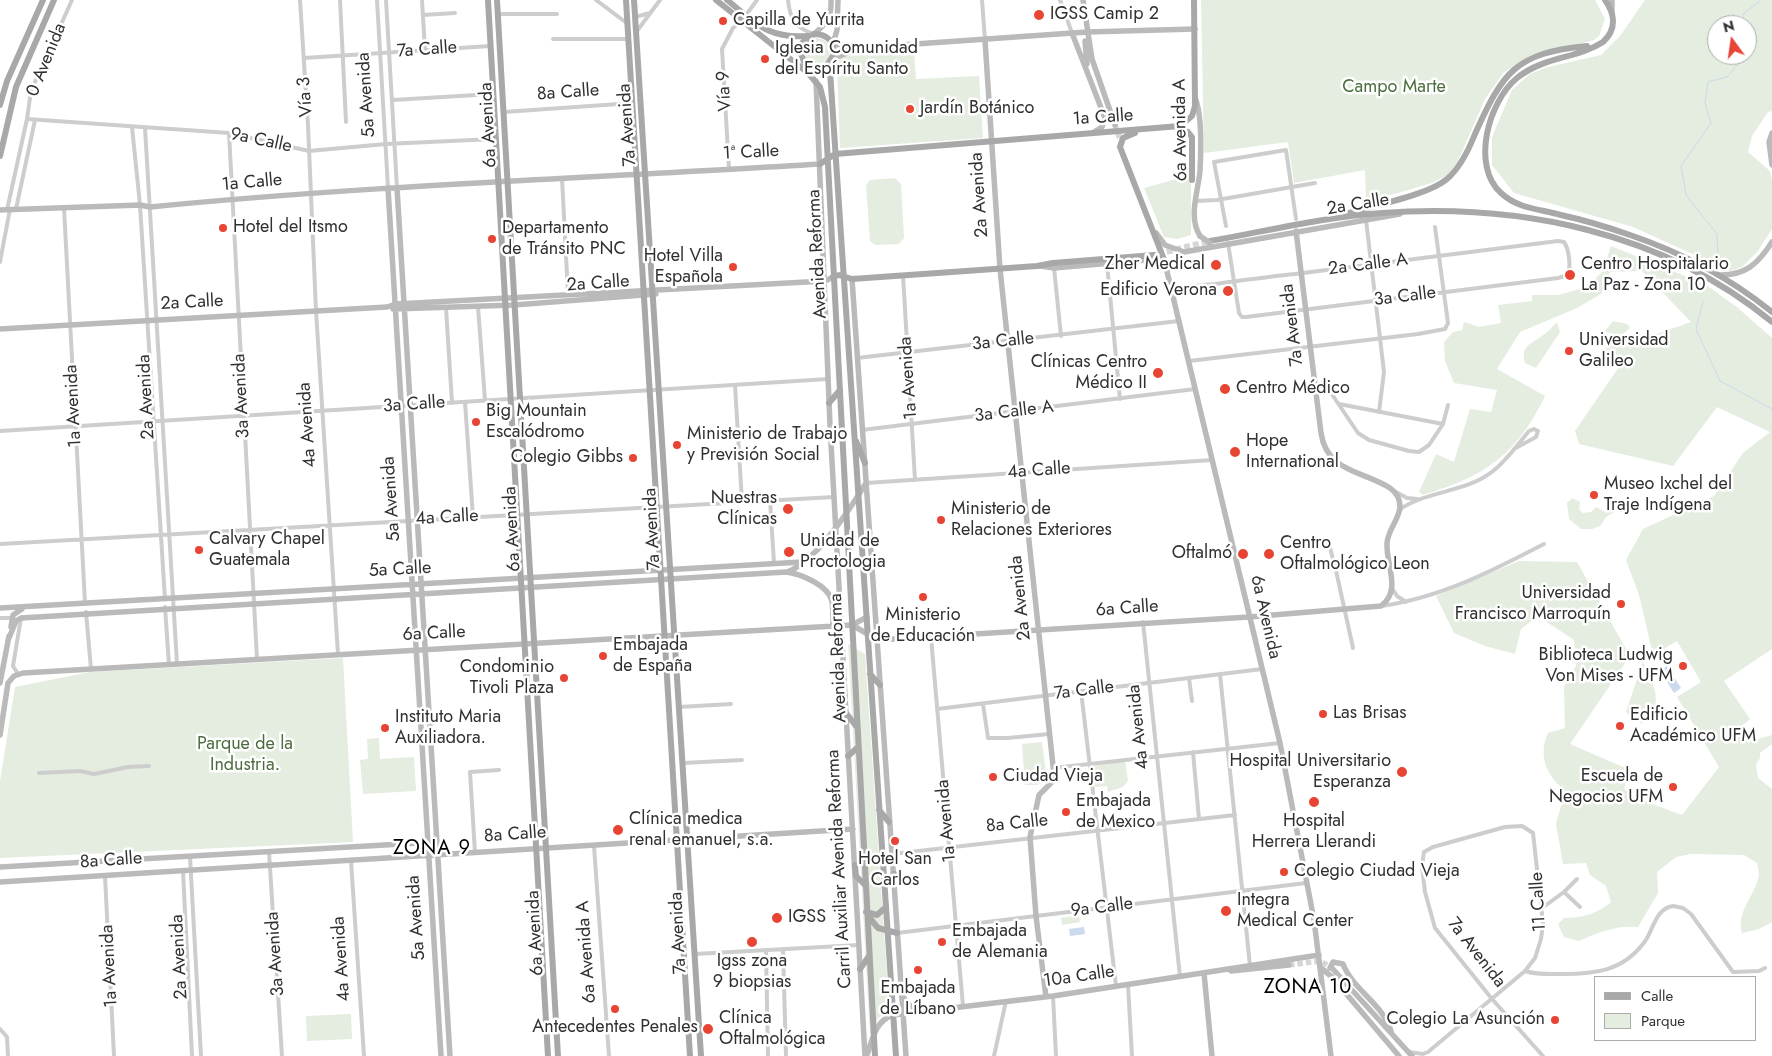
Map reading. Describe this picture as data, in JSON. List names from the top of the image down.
{
  "streets": {
    "main road": [
      "1a Calle",
      "6a Avenida",
      "7a Avenida",
      "6a Avenida A",
      "1ª Calle",
      "2a Calle",
      "Avenida Reforma"
    ],
    "street": [
      "7a Calle",
      "0 Avenida",
      "Vía 9",
      "8a Calle",
      "5a Avenida",
      "Vía 3",
      "9a Calle",
      "2a Avenida",
      "2a Calle A",
      "3a Calle",
      "1a Avenida",
      "3a Avenida",
      "3a Calle A",
      "4a Avenida",
      "4a Calle",
      "5a Calle",
      "6a Calle",
      "Carril Auxiliar Avenida Reforma",
      "11 Calle",
      "10a Calle"
    ]
  },
  "crossings": [
    ["7a Calle", "5a Avenida"],
    ["7a Calle", "Vía 3"],
    ["7a Calle", "6a Avenida"],
    ["7a Calle", "2a Avenida"],
    ["7a Calle", "1a Avenida"],
    ["7a Calle", "4a Avenida"],
    ["0 Avenida", "1a Calle"],
    ["0 Avenida", "9a Calle"],
    ["Vía 9", "1ª Calle"],
    ["Vía 9", "Avenida Reforma"],
    ["8a Calle", "5a Avenida"],
    ["8a Calle", "6a Avenida"],
    ["8a Calle", "7a Avenida"],
    ["8a Calle", "6a Avenida A"],
    ["8a Calle", "2a Avenida"],
    ["8a Calle", "1a Avenida"],
    ["8a Calle", "3a Avenida"],
    ["8a Calle", "4a Avenida"],
    ["8a Calle", "Carril Auxiliar Avenida Reforma"],
    ["5a Avenida", "1a Calle"],
    ["5a Avenida", "9a Calle"],
    ["5a Avenida", "2a Calle"],
    ["5a Avenida", "3a Calle"],
    ["5a Avenida", "4a Calle"],
    ["5a Avenida", "5a Calle"],
    ["5a Avenida", "6a Calle"],
    ["Vía 3", "1a Calle"],
    ["Vía 3", "9a Calle"],
    ["Vía 3", "4a Avenida"],
    ["1a Calle", "6a Avenida"],
    ["1a Calle", "1ª Calle"],
    ["1a Calle", "2a Avenida"],
    ["1a Calle", "1a Avenida"],
    ["1a Calle", "3a Avenida"],
    ["1a Calle", "4a Avenida"],
    ["6a Avenida", "9a Calle"],
    ["6a Avenida", "1ª Calle"],
    ["6a Avenida", "2a Calle"],
    ["6a Avenida", "2a Calle A"],
    ["6a Avenida", "3a Calle"],
    ["6a Avenida", "3a Calle A"],
    ["6a Avenida", "4a Calle"],
    ["6a Avenida", "5a Calle"],
    ["6a Avenida", "6a Calle"],
    ["6a Avenida", "10a Calle"],
    ["7a Avenida", "1ª Calle"],
    ["7a Avenida", "2a Calle"],
    ["7a Avenida", "2a Calle A"],
    ["7a Avenida", "3a Calle"],
    ["7a Avenida", "4a Calle"],
    ["7a Avenida", "5a Calle"],
    ["7a Avenida", "6a Calle"],
    ["7a Avenida", "11 Calle"],
    ["6a Avenida A", "2a Calle"],
    ["9a Calle", "2a Avenida"],
    ["9a Calle", "1a Avenida"],
    ["9a Calle", "3a Avenida"],
    ["9a Calle", "4a Avenida"],
    ["1ª Calle", "2a Avenida"],
    ["1ª Calle", "Avenida Reforma"],
    ["1ª Calle", "Carril Auxiliar Avenida Reforma"],
    ["2a Avenida", "2a Calle"],
    ["2a Avenida", "3a Calle"],
    ["2a Avenida", "3a Calle A"],
    ["2a Avenida", "4a Calle"],
    ["2a Avenida", "5a Calle"],
    ["2a Avenida", "6a Calle"],
    ["2a Avenida", "10a Calle"],
    ["2a Calle", "Avenida Reforma"],
    ["2a Calle", "1a Avenida"],
    ["2a Calle", "3a Avenida"],
    ["2a Calle", "4a Avenida"],
    ["2a Calle", "Carril Auxiliar Avenida Reforma"],
    ["Avenida Reforma", "5a Calle"],
    ["Avenida Reforma", "6a Calle"],
    ["Avenida Reforma", "Carril Auxiliar Avenida Reforma"],
    ["Avenida Reforma", "10a Calle"],
    ["2a Calle A", "3a Calle"],
    ["3a Calle", "1a Avenida"],
    ["3a Calle", "3a Avenida"],
    ["3a Calle", "4a Avenida"],
    ["3a Calle", "Carril Auxiliar Avenida Reforma"],
    ["1a Avenida", "3a Calle A"],
    ["1a Avenida", "4a Calle"],
    ["1a Avenida", "5a Calle"],
    ["1a Avenida", "6a Calle"],
    ["1a Avenida", "10a Calle"],
    ["3a Avenida", "4a Calle"],
    ["3a Avenida", "5a Calle"],
    ["3a Avenida", "6a Calle"],
    ["4a Avenida", "4a Calle"],
    ["4a Avenida", "5a Calle"],
    ["4a Avenida", "6a Calle"],
    ["4a Avenida", "10a Calle"],
    ["4a Calle", "5a Calle"],
    ["4a Calle", "Carril Auxiliar Avenida Reforma"],
    ["5a Calle", "6a Calle"],
    ["5a Calle", "Carril Auxiliar Avenida Reforma"],
    ["6a Calle", "Carril Auxiliar Avenida Reforma"]
  ],
  "districts": ["ZONA 9", "ZONA 10"],
  "parks": ["Campo Marte", "Parque de la Industria."],
  "places": [
    "IGSS Camip 2",
    "Capilla de Yurrita",
    "Iglesia Comunidad del Espíritu Santo",
    "Jardín Botánico",
    "Hotel del Itsmo",
    "Departamento de Tránsito PNC",
    "Zher Medical",
    "Hotel Villa Española",
    "Centro Hospitalario La Paz - Zona 10",
    "Edificio Verona",
    "Universidad Galileo",
    "Clínicas Centro Médico II",
    "Centro Médico",
    "Big Mountain Escalódromo",
    "Ministerio de Trabajo y Previsión Social",
    "Hope International",
    "Colegio Gibbs",
    "Museo Ixchel del Traje Indígena",
    "Nuestras Clínicas",
    "Ministerio de Relaciones Exteriores",
    "Calvary Chapel Guatemala",
    "Unidad de Proctologia",
    "Oftalmó",
    "Centro Oftalmológico Leon",
    "Ministerio de Educación",
    "Universidad Francisco Marroquín",
    "Embajada de España",
    "Biblioteca Ludwig Von Mises - UFM",
    "Condominio Tivoli Plaza",
    "Las Brisas",
    "Edificio Académico UFM",
    "Instituto Maria Auxiliadora.",
    "Hospital Universitario Esperanza",
    "Ciudad Vieja",
    "Escuela de Negocios UFM",
    "Hospital Herrera Llerandi",
    "Embajada de Mexico",
    "Clínica medica renal emanuel, s.a.",
    "Hotel San Carlos",
    "Colegio Ciudad Vieja",
    "Integra Medical Center",
    "IGSS",
    "Igss zona 9 biopsias",
    "Embajada de Alemania",
    "Embajada de Líbano",
    "Antecedentes Penales",
    "Colegio La Asunción",
    "Clínica Oftalmológica"
  ],
  "legend": ["Calle", "Parque"],
  "north": "top"
}
